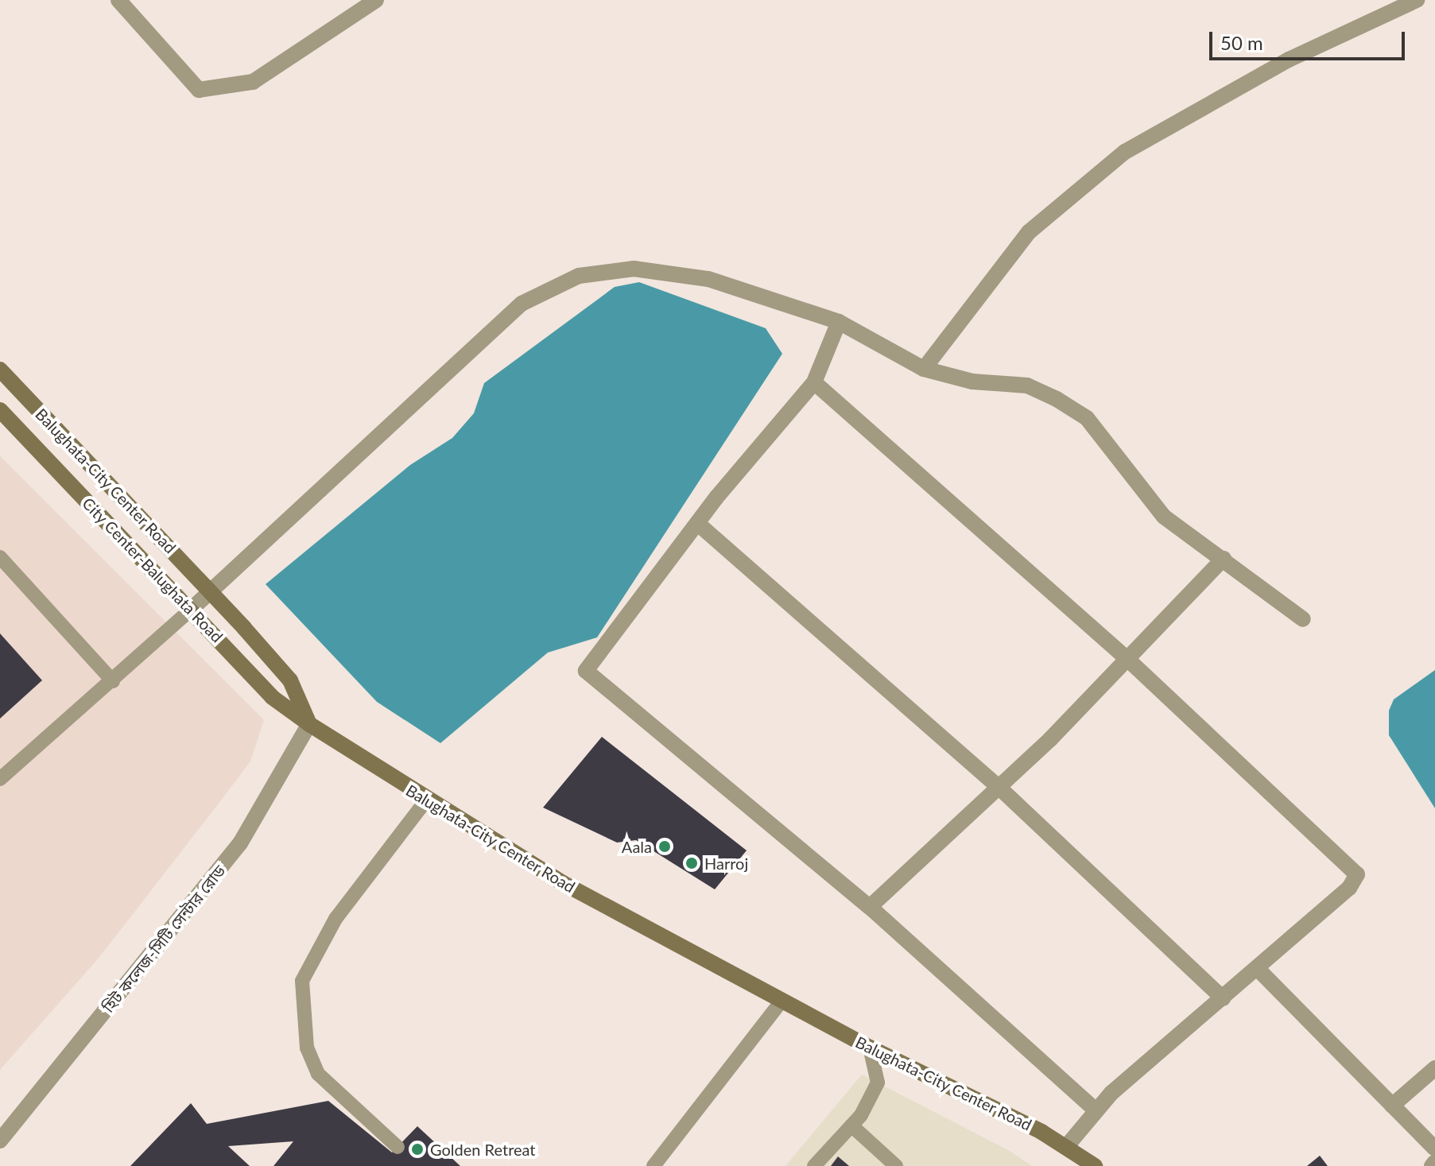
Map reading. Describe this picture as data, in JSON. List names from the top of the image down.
{
  "streets": {
    "main road": ["Balughata-City Center Road", "City Center-Balughata Road"],
    "street": ["হিট কলেজ-সিটি সেন্টার রোড"]
  },
  "crossings": [
    ["Balughata-City Center Road", "City Center-Balughata Road"],
    ["Balughata-City Center Road", "হিট কলেজ-সিটি সেন্টার রোড"],
    ["City Center-Balughata Road", "হিট কলেজ-সিটি সেন্টার রোড"]
  ],
  "places": ["Aala", "Harroj", "Golden Retreat"],
  "scale_bar": "50 m"
}
